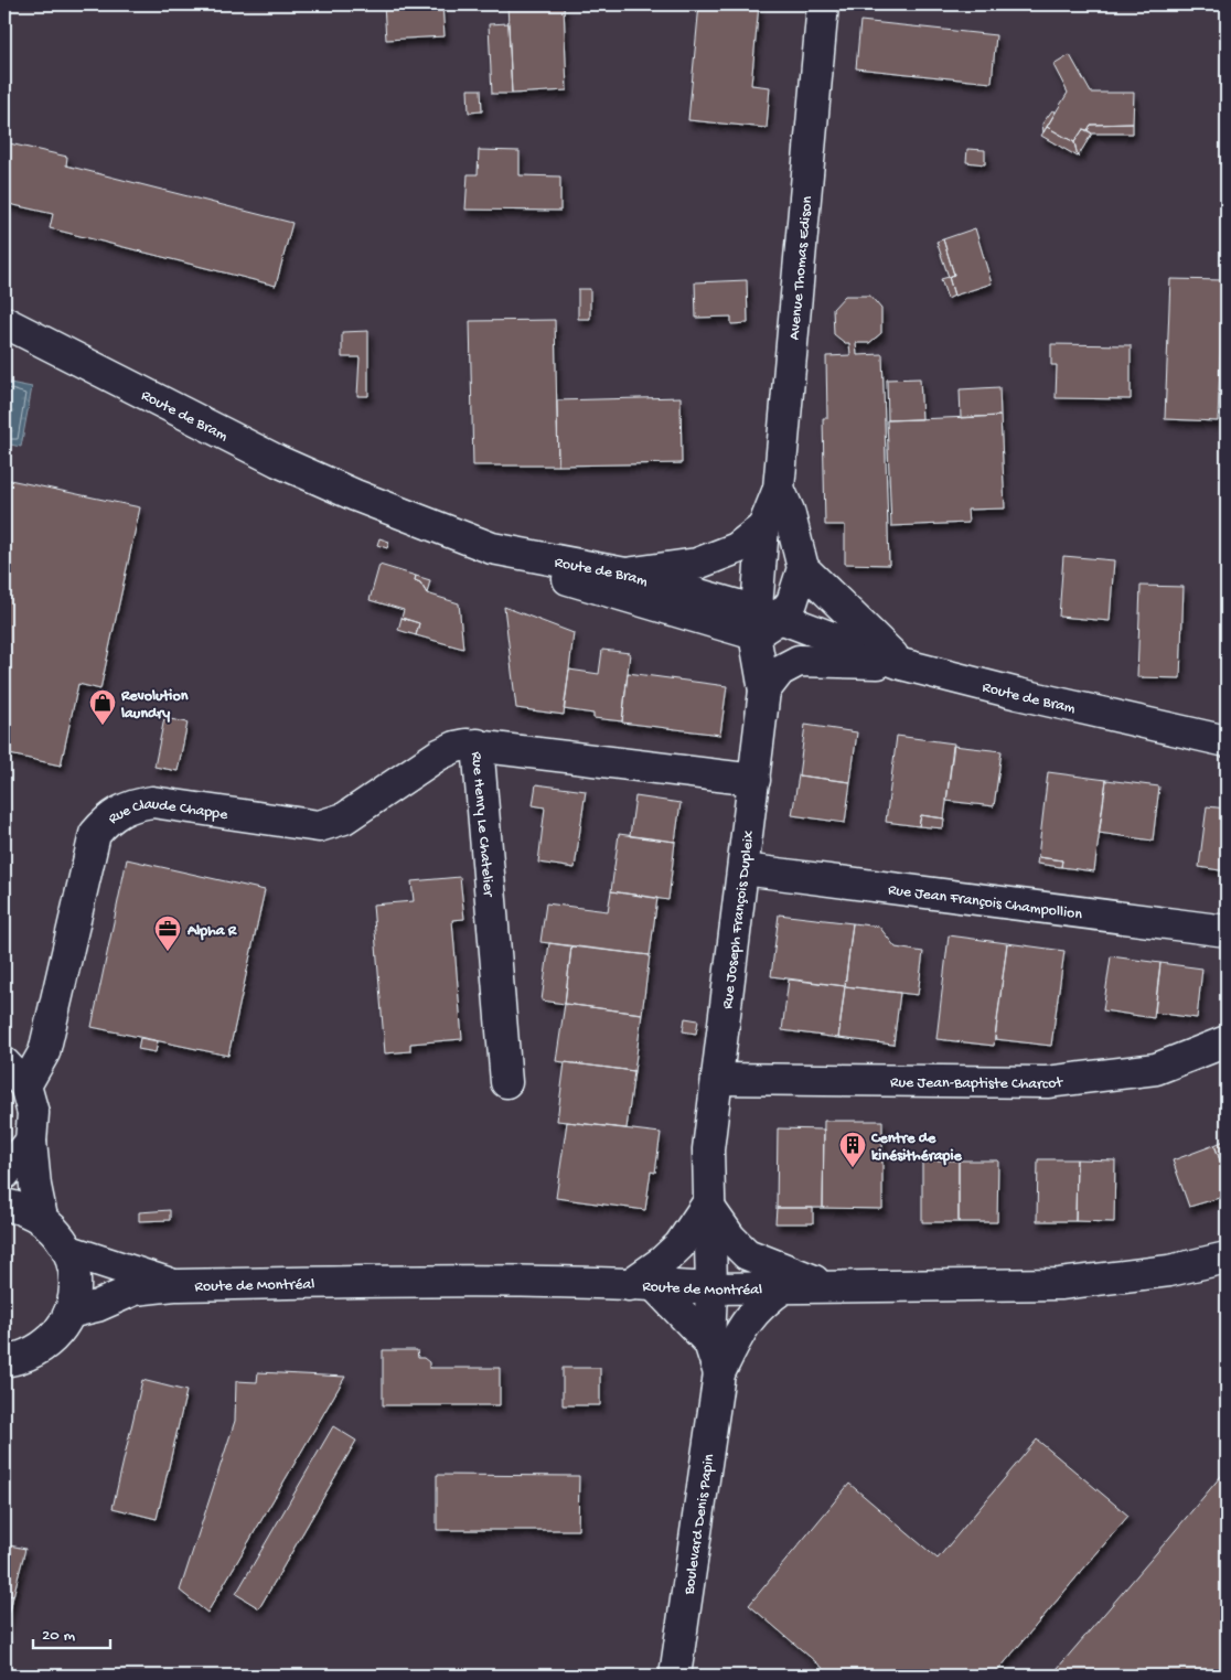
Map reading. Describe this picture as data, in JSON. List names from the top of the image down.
{
  "streets": {
    "main road": [
      "Avenue Thomas Edison",
      "Route de Bram",
      "Rue Claude Chappe",
      "Rue Henry Le Chatelier",
      "Rue Jean François Champollion",
      "Rue Joseph François Dupleix",
      "Rue Jean-Baptiste Charcot",
      "Route de Montréal",
      "Boulevard Denis Papin"
    ]
  },
  "crossings": [
    ["Avenue Thomas Edison", "Route de Bram"],
    ["Avenue Thomas Edison", "Rue Joseph François Dupleix"],
    ["Route de Bram", "Rue Joseph François Dupleix"],
    ["Rue Claude Chappe", "Rue Henry Le Chatelier"],
    ["Rue Henry Le Chatelier", "Rue Joseph François Dupleix"],
    ["Rue Jean François Champollion", "Rue Joseph François Dupleix"],
    ["Rue Joseph François Dupleix", "Rue Jean-Baptiste Charcot"],
    ["Rue Joseph François Dupleix", "Route de Montréal"],
    ["Rue Joseph François Dupleix", "Boulevard Denis Papin"],
    ["Route de Montréal", "Boulevard Denis Papin"]
  ],
  "places": {
    "shop": ["Revolution laundry"],
    "office": ["Alpha R"],
    "building": ["Centre de kinésithérapie"]
  },
  "scale_bar": "20 m"
}
